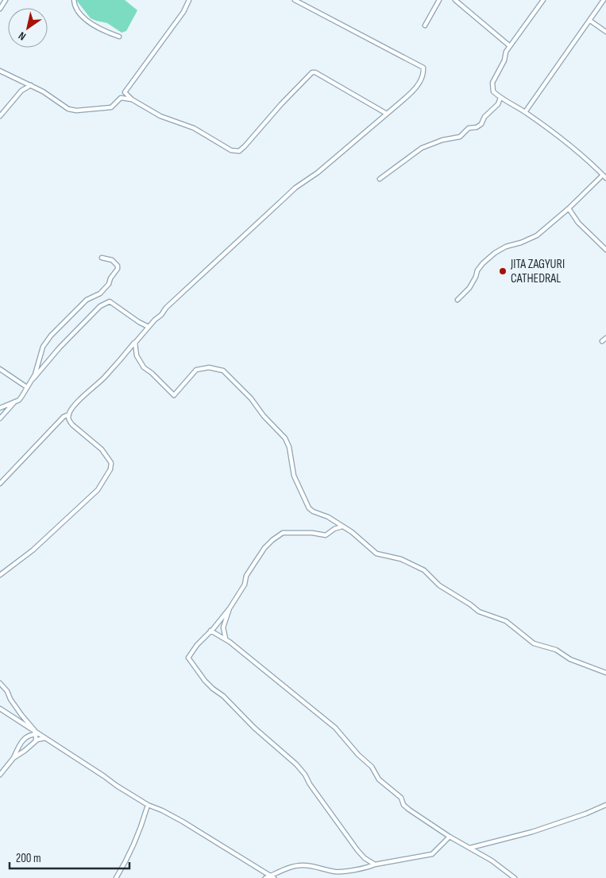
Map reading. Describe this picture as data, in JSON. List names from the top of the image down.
{
  "places": ["JITA ZAGYURI CATHEDRAL"],
  "scale_bar": "200 m",
  "north": "bottom left"
}
